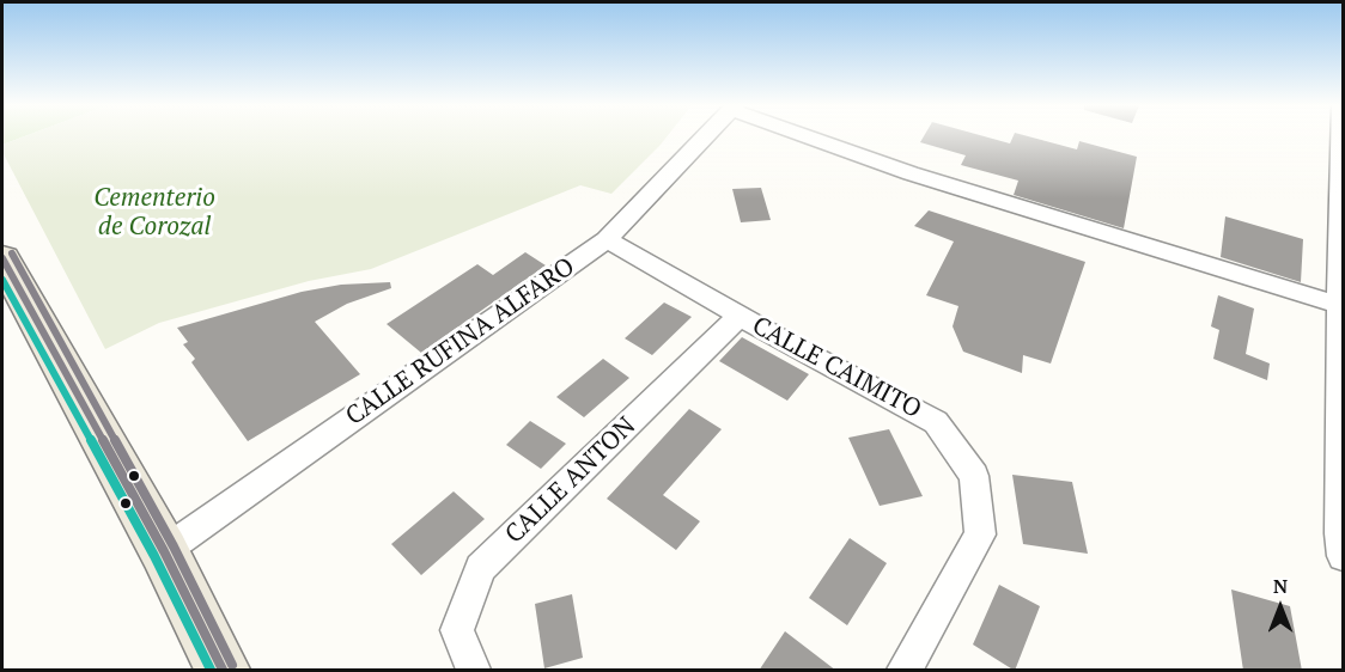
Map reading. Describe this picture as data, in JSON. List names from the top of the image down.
{
  "streets": {
    "street": ["CALLE RUFINA ALFARO", "CALLE CAIMITO", "CALLE ANTON"]
  },
  "crossings": [
    ["CALLE RUFINA ALFARO", "CALLE CAIMITO"],
    ["CALLE CAIMITO", "CALLE ANTON"]
  ],
  "parks": ["Cementerio de Corozal"],
  "north": "top"
}
